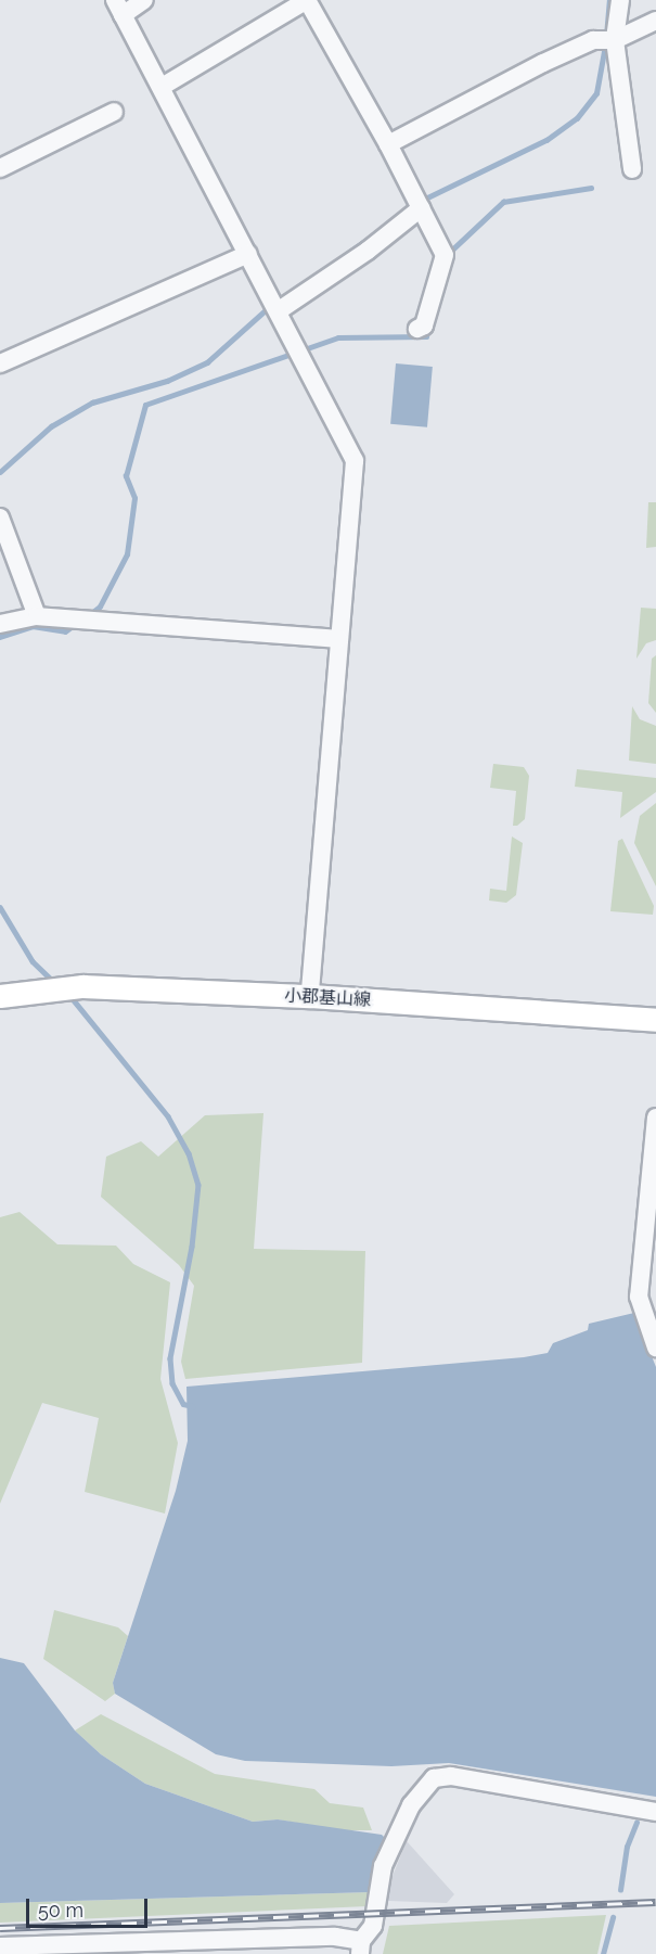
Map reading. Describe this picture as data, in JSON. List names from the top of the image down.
{
  "streets": {
    "main road": ["小郡基山線"]
  },
  "scale_bar": "50 m"
}
